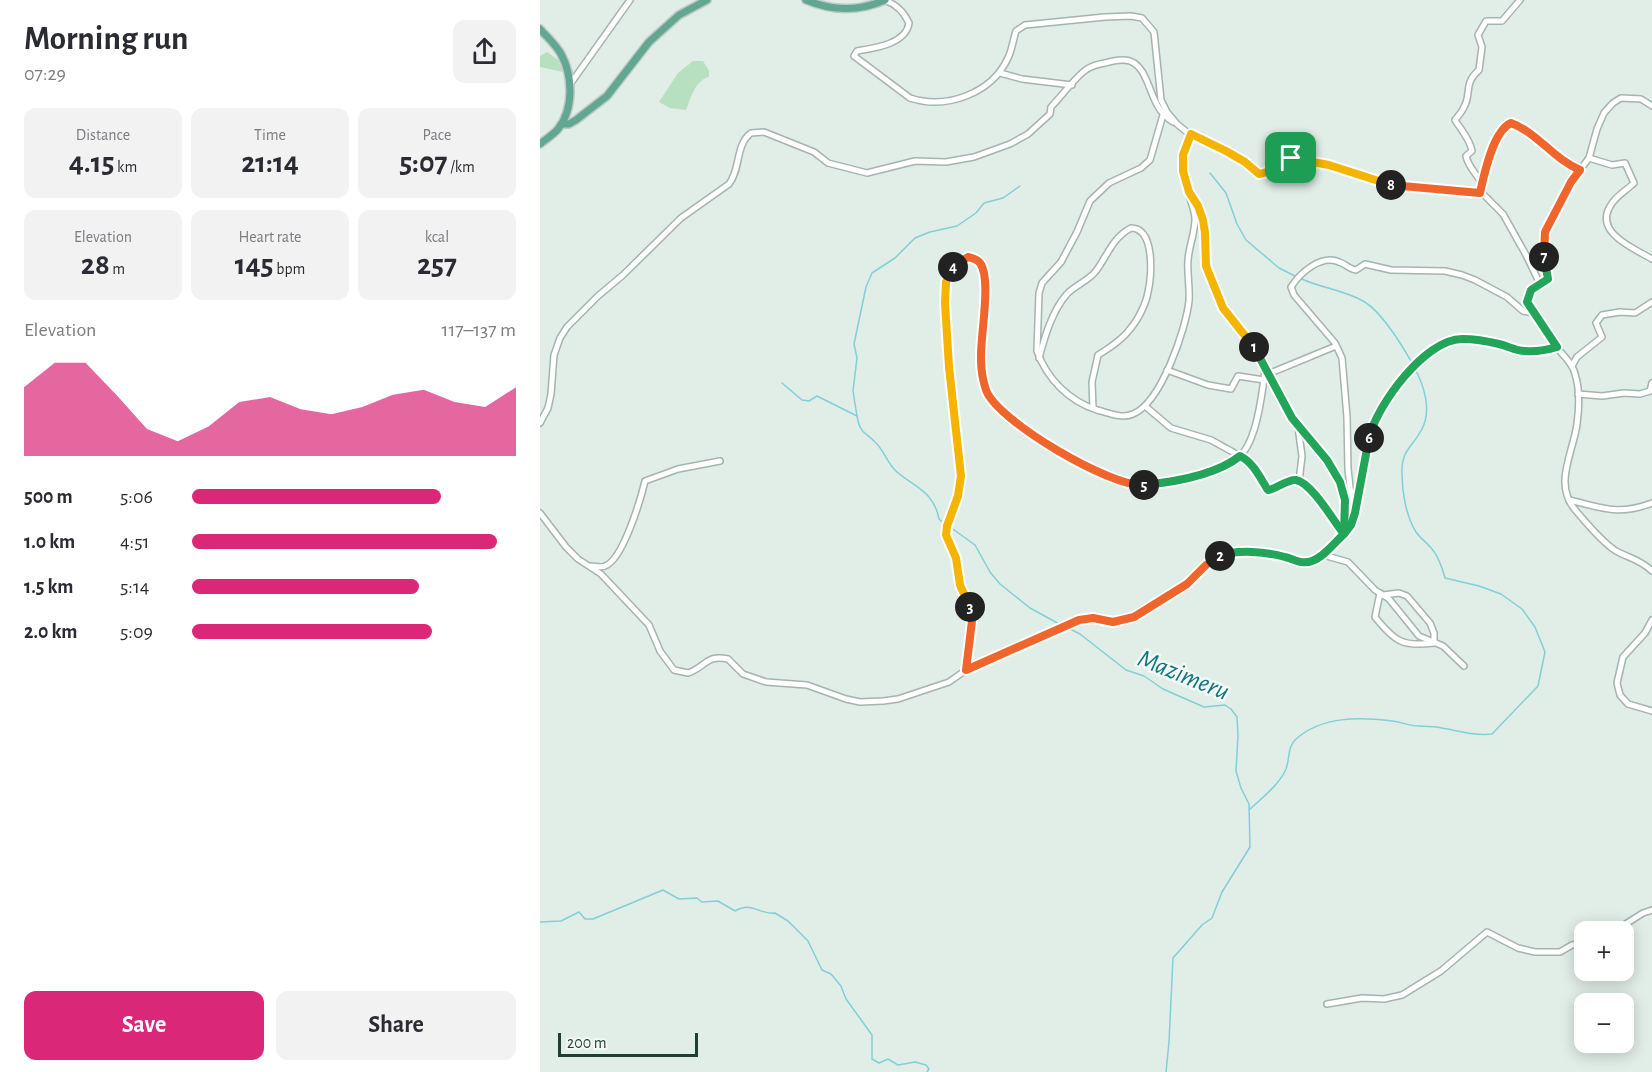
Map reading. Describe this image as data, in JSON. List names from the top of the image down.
{
  "water": ["Mazimeru"],
  "scale_bar": "200 m",
  "page": {
    "heading": ["Morning run", "07:29"],
    "stats": [
      ["Distance", "4.15 km"],
      ["Time", "21:14"],
      ["Pace", "5:07 /km"],
      ["Elevation", "28 m"],
      ["Heart rate", "145 bpm"],
      ["kcal", "257"]
    ],
    "pins": [
      "8",
      "7",
      "4",
      "1",
      "6",
      "5",
      "2",
      "3"
    ],
    "chart": ["Elevation", "117–137 m"],
    "list": [
      {
        "name": "500 m",
        "note": "5:06"
      },
      {
        "name": "1.0 km",
        "note": "4:51"
      },
      {
        "name": "1.5 km",
        "note": "5:14"
      },
      {
        "name": "2.0 km",
        "note": "5:09"
      }
    ],
    "map_buttons": ["+", "−"],
    "buttons": ["Save", "Share"],
    "scale": "200 m"
  }
}
